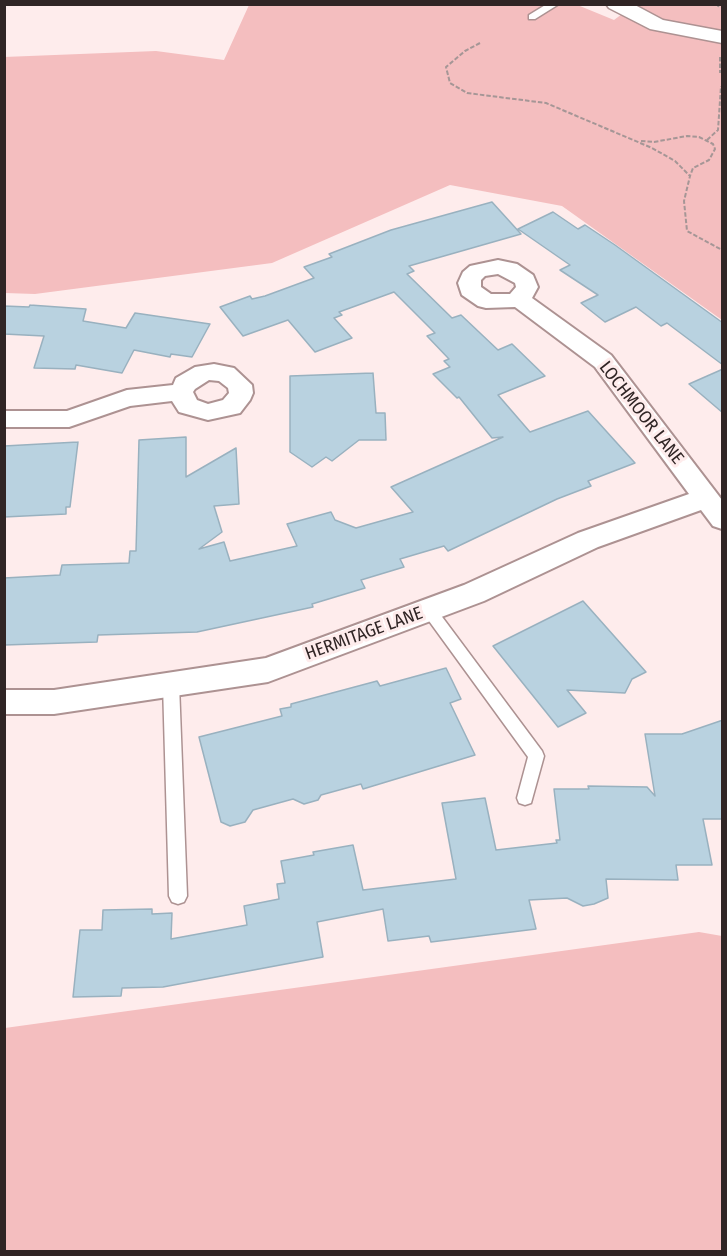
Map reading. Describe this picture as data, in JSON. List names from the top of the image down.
{
  "streets": {
    "street": ["LOCHMOOR LANE", "HERMITAGE LANE"]
  },
  "crossings": [
    ["LOCHMOOR LANE", "HERMITAGE LANE"]
  ]
}
